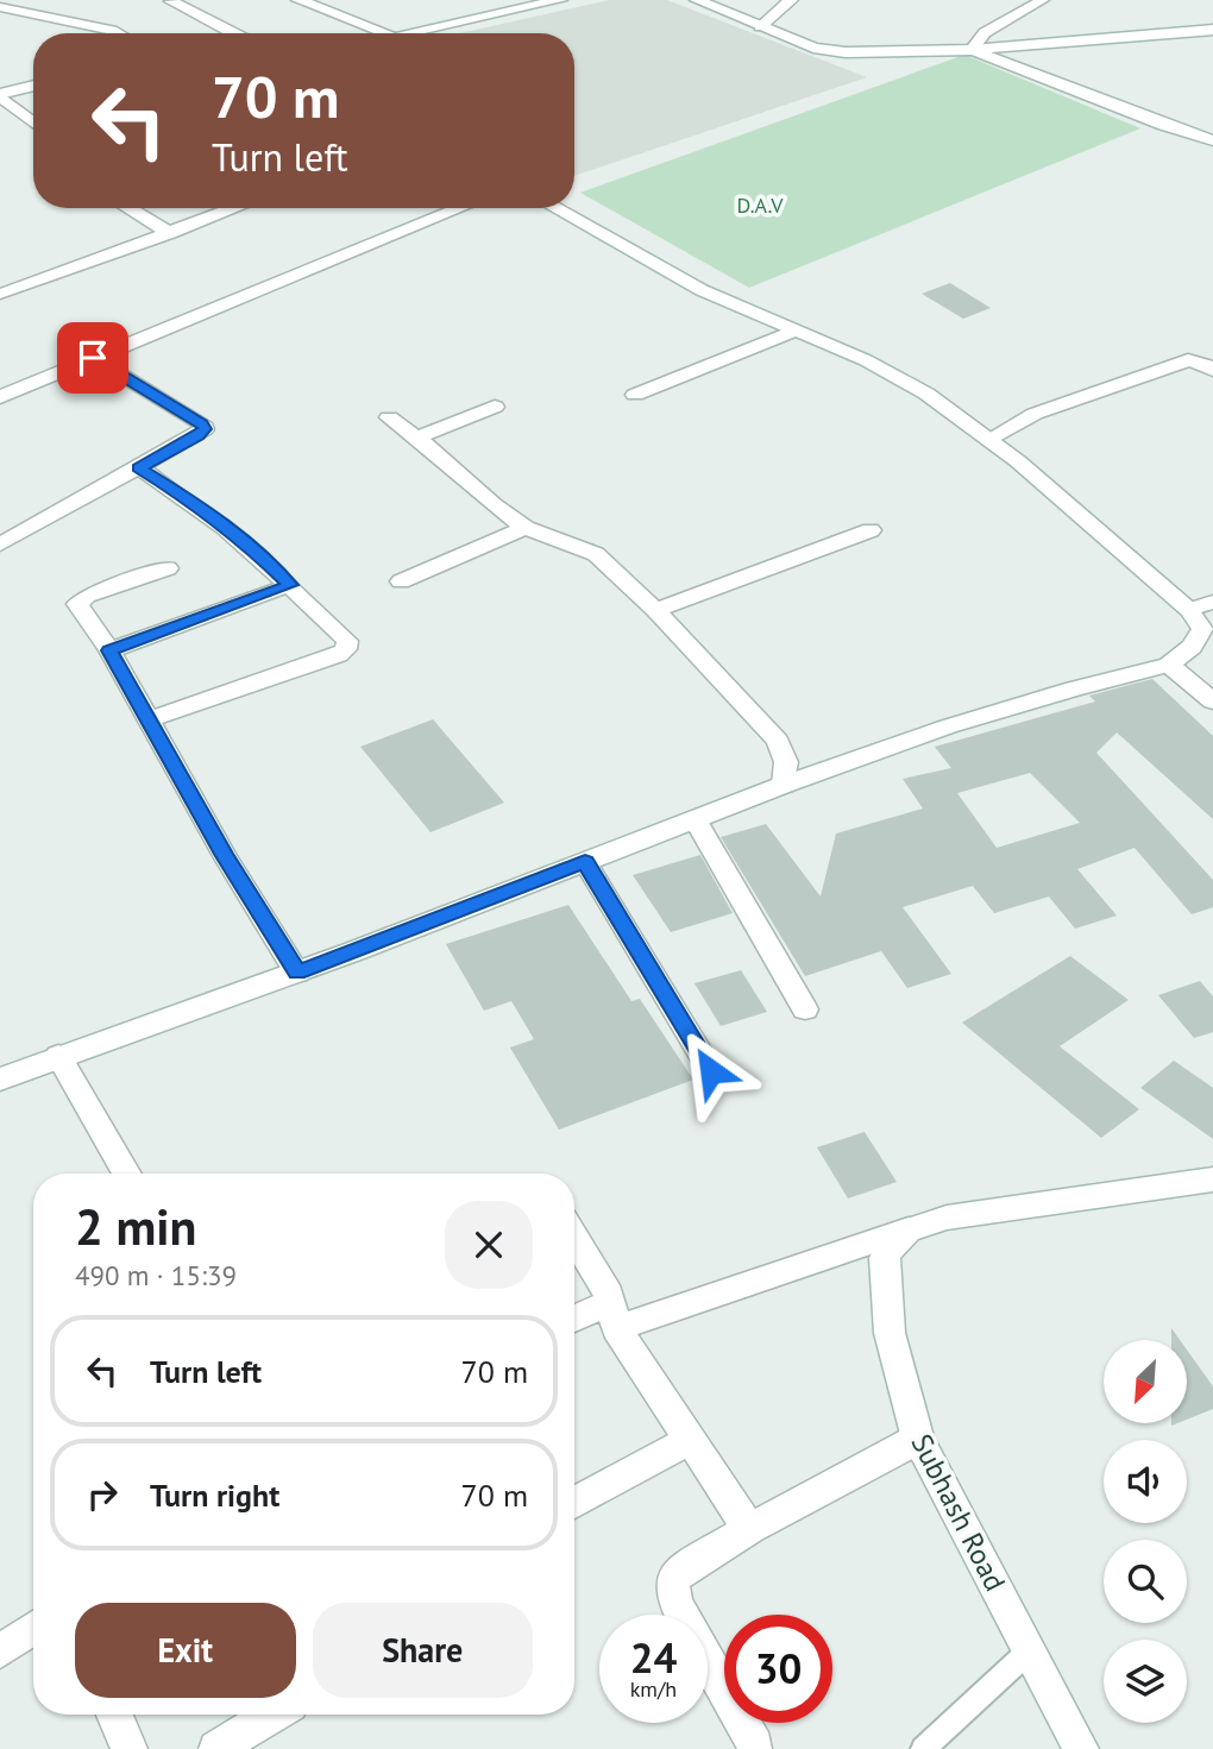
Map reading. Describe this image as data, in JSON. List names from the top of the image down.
{
  "streets": {
    "street": ["Subhash Road"]
  },
  "parks": ["D.A.V"],
  "north": "bottom left",
  "page": {
    "turn": ["70 m", "Turn left"],
    "heading": ["2 min", "490 m · 15:39"],
    "list": [
      {
        "name": "Turn left",
        "value": "70 m"
      },
      {
        "name": "Turn right",
        "value": "70 m"
      }
    ],
    "buttons": ["Exit", "Share"],
    "speed": "24 km/h",
    "limit": "30"
  }
}
